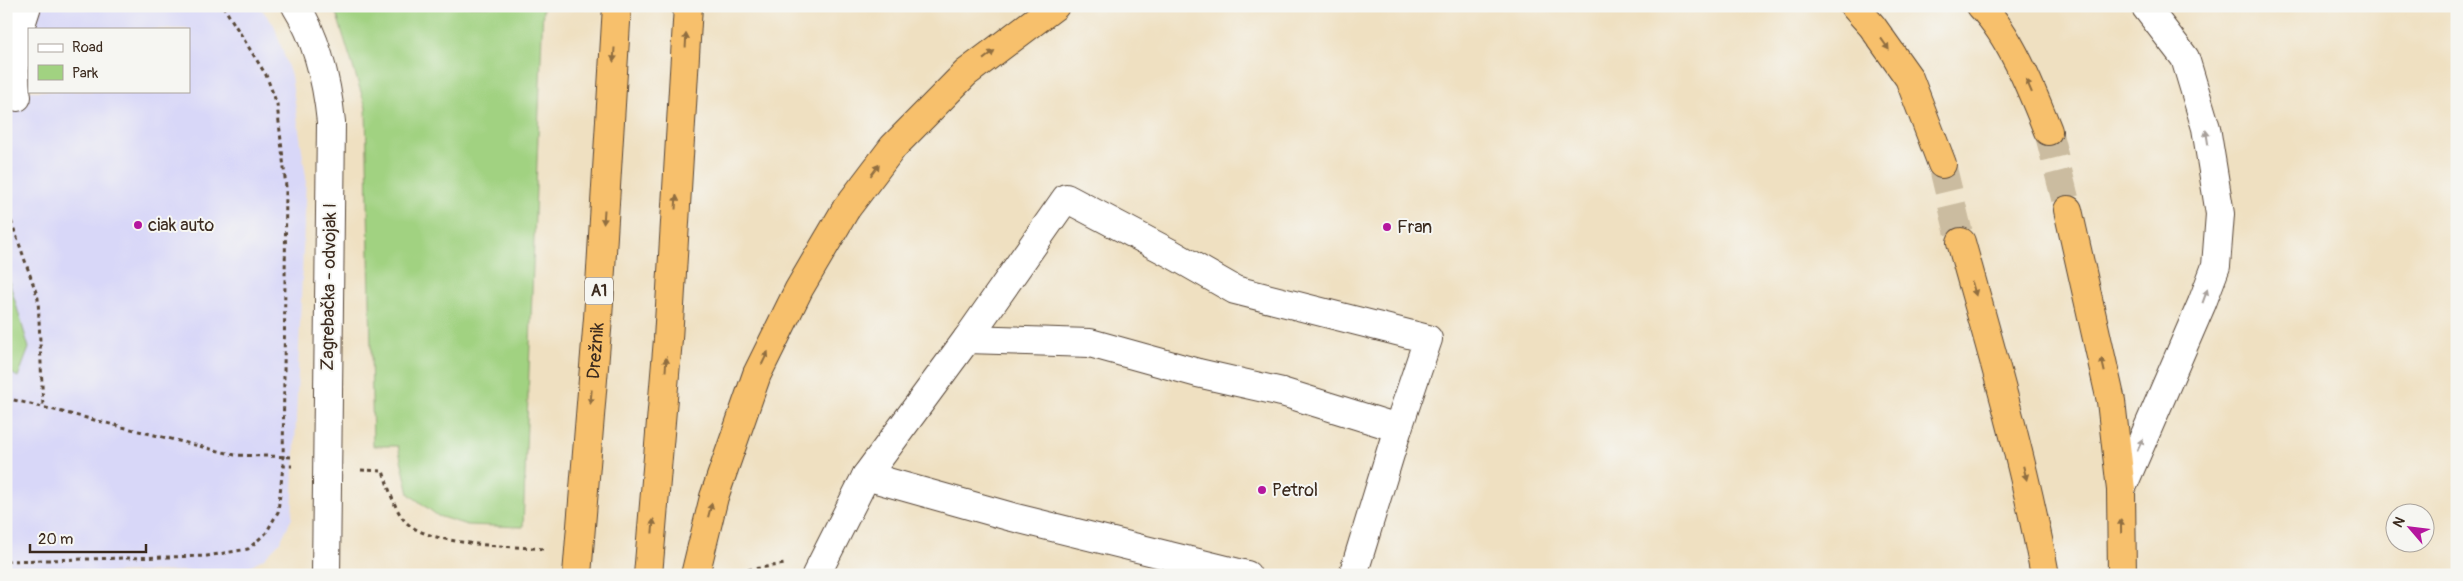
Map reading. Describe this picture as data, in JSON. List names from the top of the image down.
{
  "streets": {
    "highway": ["A1", "Drežnik"],
    "street": ["Zagrebačka - odvojak I"]
  },
  "places": ["ciak auto", "Fran", "Petrol"],
  "legend": ["Road", "Park"],
  "scale_bar": "20 m",
  "north": "top left"
}
